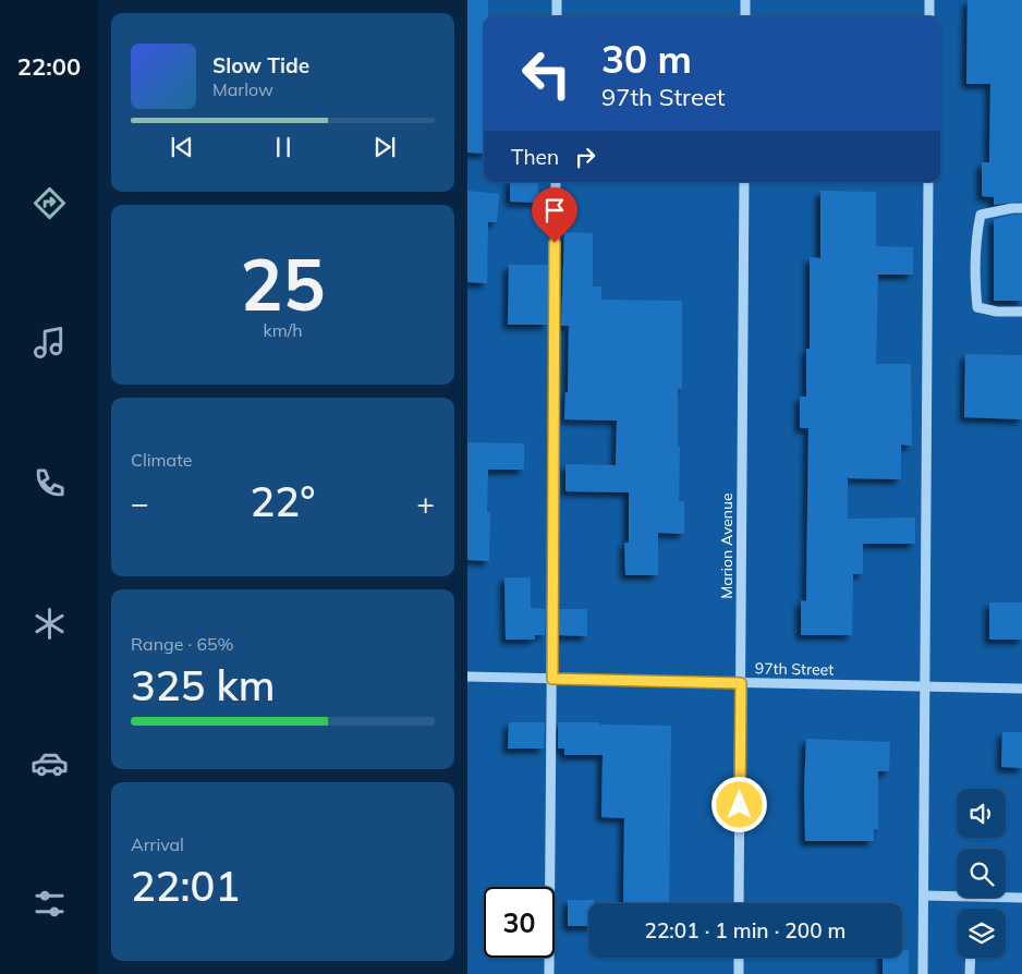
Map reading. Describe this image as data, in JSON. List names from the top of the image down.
{
  "streets": {
    "street": ["Marion Avenue", "97th Street"]
  },
  "crossings": [
    ["Marion Avenue", "97th Street"]
  ],
  "page": {
    "tabs": "22:00",
    "turn": ["30 m", "97th Street"],
    "song": ["Slow Tide", "Marlow"],
    "then": "Then",
    "tile": [
      ["25", "km/h"],
      "Climate",
      ["Range · 65%", "325 km"],
      ["Arrival", "22:01"]
    ],
    "heat": ["−", "22°", "+"],
    "limit": "30",
    "trip": "22:01 · 1 min · 200 m"
  }
}
